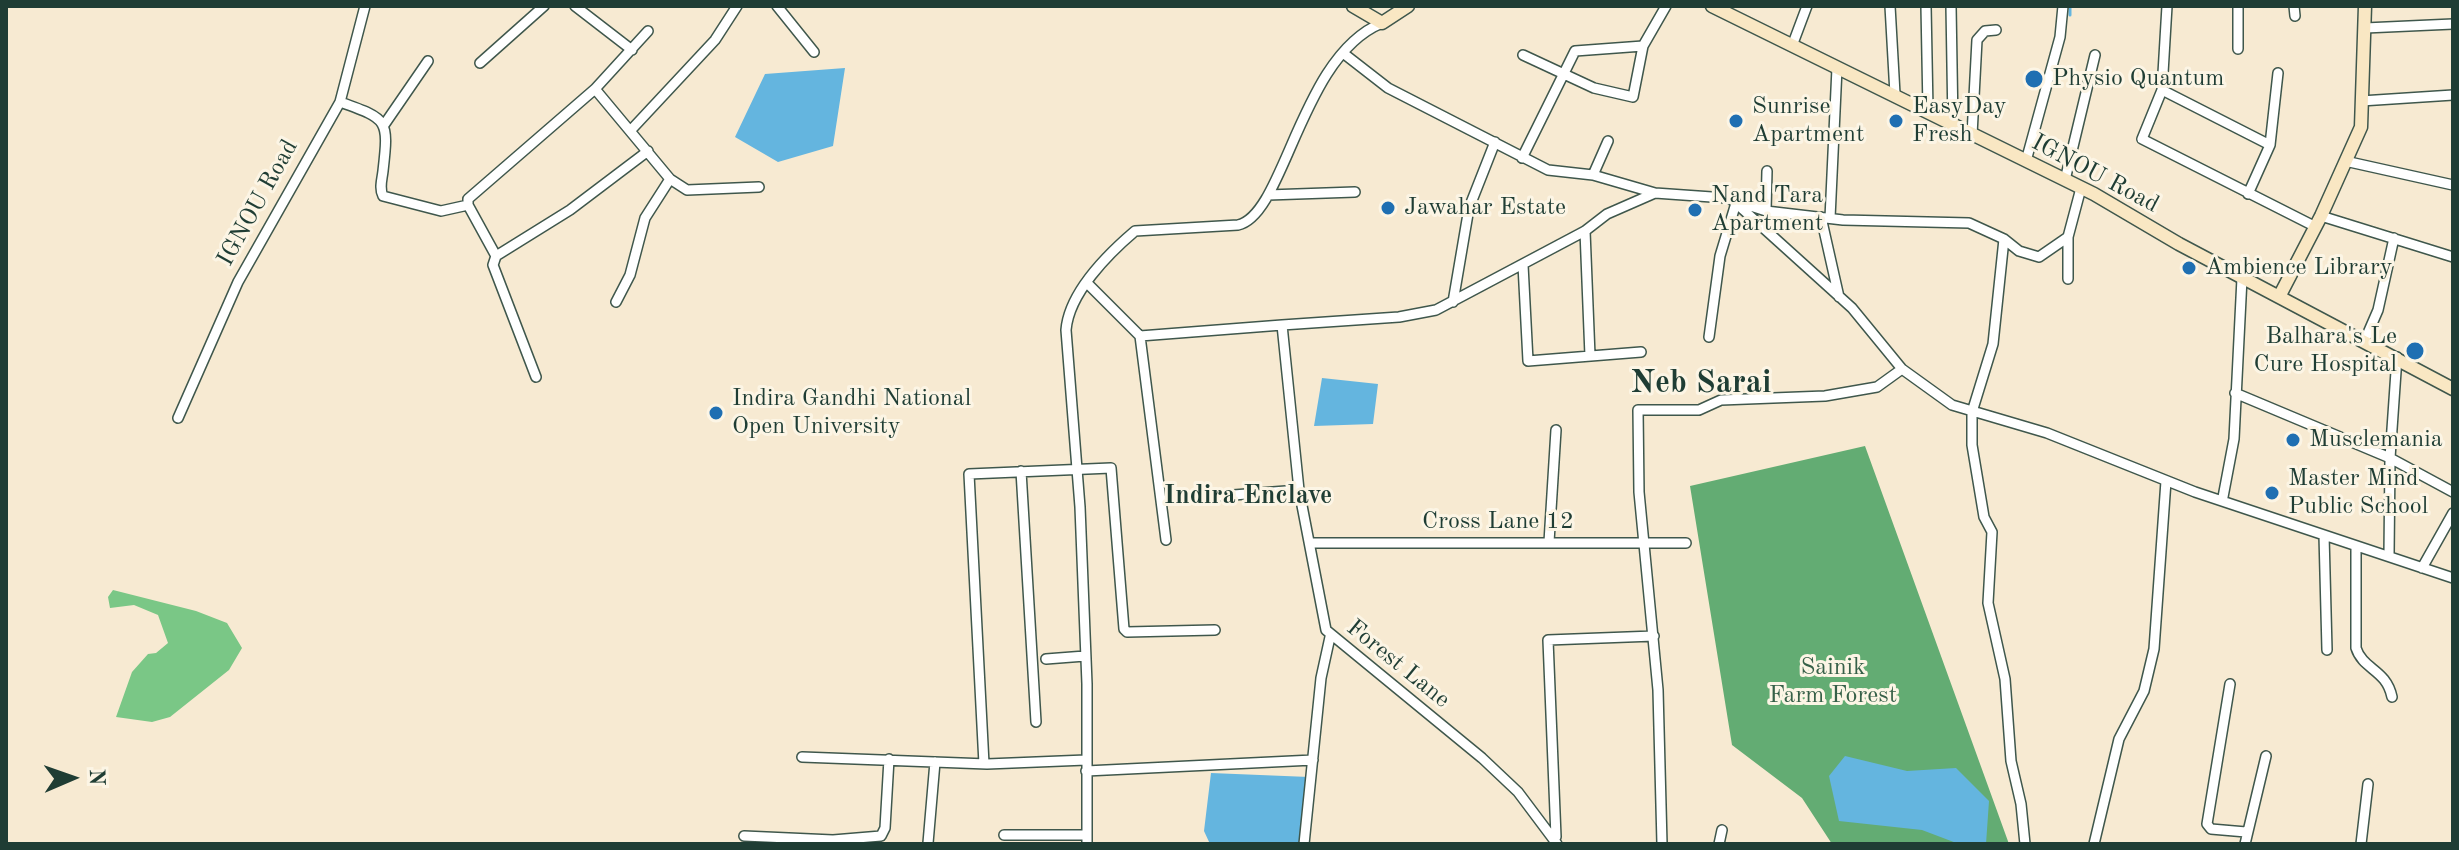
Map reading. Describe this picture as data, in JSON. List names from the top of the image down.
{
  "streets": {
    "street": ["IGNOU Road", "Cross Lane 12", "Forest Lane"]
  },
  "crossings": [
    ["Cross Lane 12", "Forest Lane"]
  ],
  "districts": ["Neb Sarai", "Indira Enclave"],
  "parks": ["Sainik Farm Forest"],
  "places": [
    "Physio Quantum",
    "Sunrise Apartment",
    "EasyDay Fresh",
    "Jawahar Estate",
    "Nand Tara Apartment",
    "Ambience Library",
    "Balhara's Le Cure Hospital",
    "Indira Gandhi National Open University",
    "Musclemania",
    "Master Mind Public School"
  ],
  "north": "right"
}
